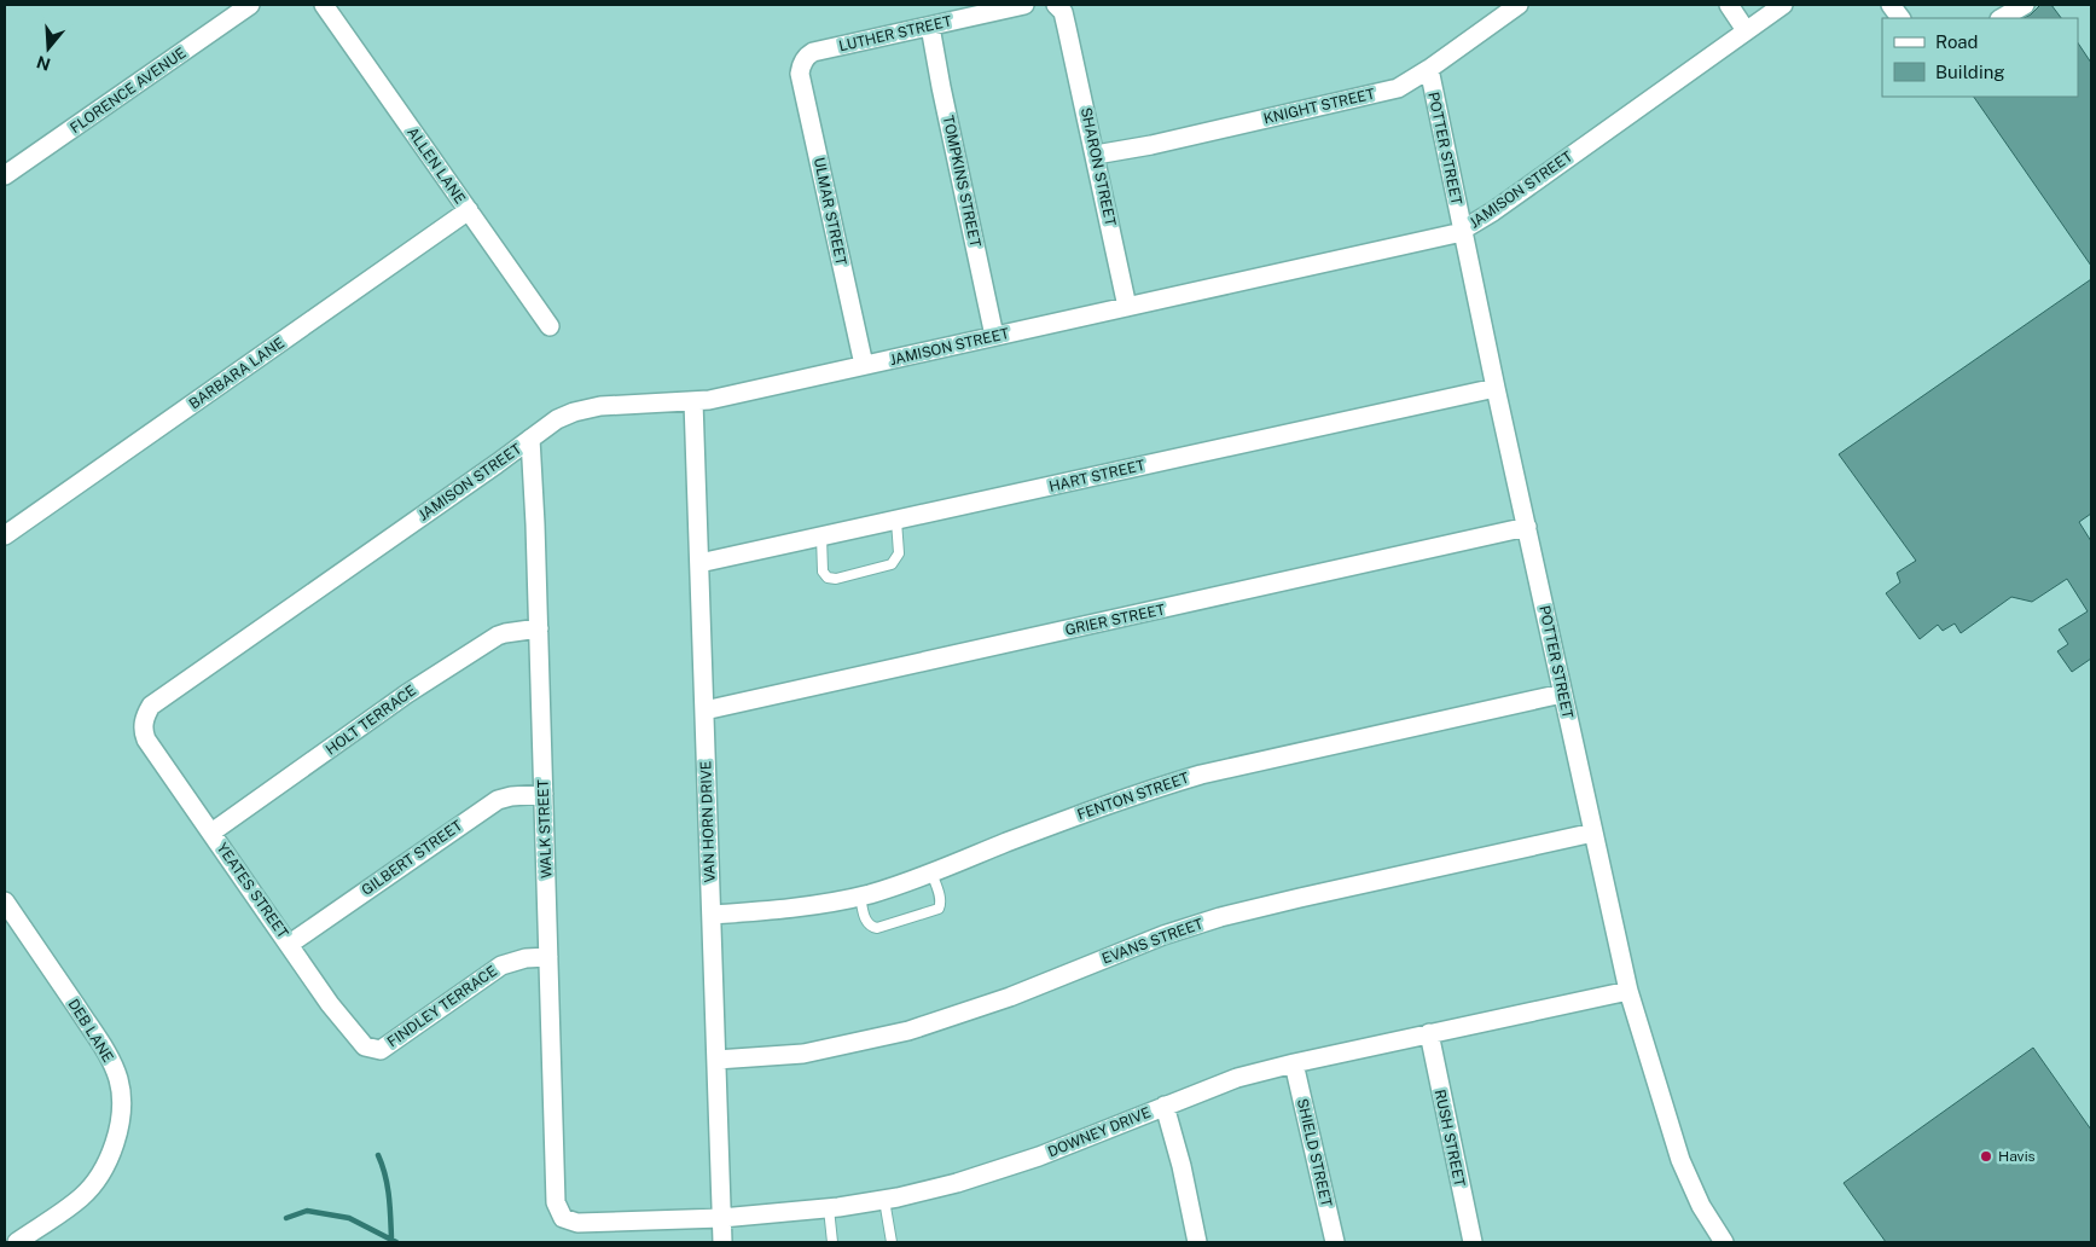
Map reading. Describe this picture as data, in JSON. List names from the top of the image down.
{
  "streets": {
    "street": [
      "LUTHER STREET",
      "FLORENCE AVENUE",
      "KNIGHT STREET",
      "POTTER STREET",
      "ALLEN LANE",
      "SHARON STREET",
      "TOMPKINS STREET",
      "JAMISON STREET",
      "ULMAR STREET",
      "BARBARA LANE",
      "HART STREET",
      "GRIER STREET",
      "HOLT TERRACE",
      "FENTON STREET",
      "VAN HORN DRIVE",
      "WALK STREET",
      "GILBERT STREET",
      "YEATES STREET",
      "EVANS STREET",
      "FINDLEY TERRACE",
      "DEB LANE",
      "DOWNEY DRIVE",
      "RUSH STREET",
      "SHIELD STREET"
    ]
  },
  "crossings": [
    ["LUTHER STREET", "TOMPKINS STREET"],
    ["LUTHER STREET", "ULMAR STREET"],
    ["KNIGHT STREET", "POTTER STREET"],
    ["KNIGHT STREET", "SHARON STREET"],
    ["POTTER STREET", "JAMISON STREET"],
    ["POTTER STREET", "HART STREET"],
    ["POTTER STREET", "GRIER STREET"],
    ["POTTER STREET", "FENTON STREET"],
    ["POTTER STREET", "EVANS STREET"],
    ["POTTER STREET", "DOWNEY DRIVE"],
    ["ALLEN LANE", "BARBARA LANE"],
    ["SHARON STREET", "JAMISON STREET"],
    ["TOMPKINS STREET", "JAMISON STREET"],
    ["JAMISON STREET", "ULMAR STREET"],
    ["JAMISON STREET", "VAN HORN DRIVE"],
    ["JAMISON STREET", "WALK STREET"],
    ["JAMISON STREET", "YEATES STREET"],
    ["HART STREET", "VAN HORN DRIVE"],
    ["GRIER STREET", "VAN HORN DRIVE"],
    ["HOLT TERRACE", "WALK STREET"],
    ["HOLT TERRACE", "YEATES STREET"],
    ["FENTON STREET", "VAN HORN DRIVE"],
    ["VAN HORN DRIVE", "EVANS STREET"],
    ["VAN HORN DRIVE", "DOWNEY DRIVE"],
    ["WALK STREET", "GILBERT STREET"],
    ["WALK STREET", "FINDLEY TERRACE"],
    ["WALK STREET", "DOWNEY DRIVE"],
    ["GILBERT STREET", "YEATES STREET"],
    ["YEATES STREET", "FINDLEY TERRACE"],
    ["DOWNEY DRIVE", "RUSH STREET"],
    ["DOWNEY DRIVE", "SHIELD STREET"]
  ],
  "places": ["Havis"],
  "legend": ["Road", "Building"],
  "north": "bottom"
}
